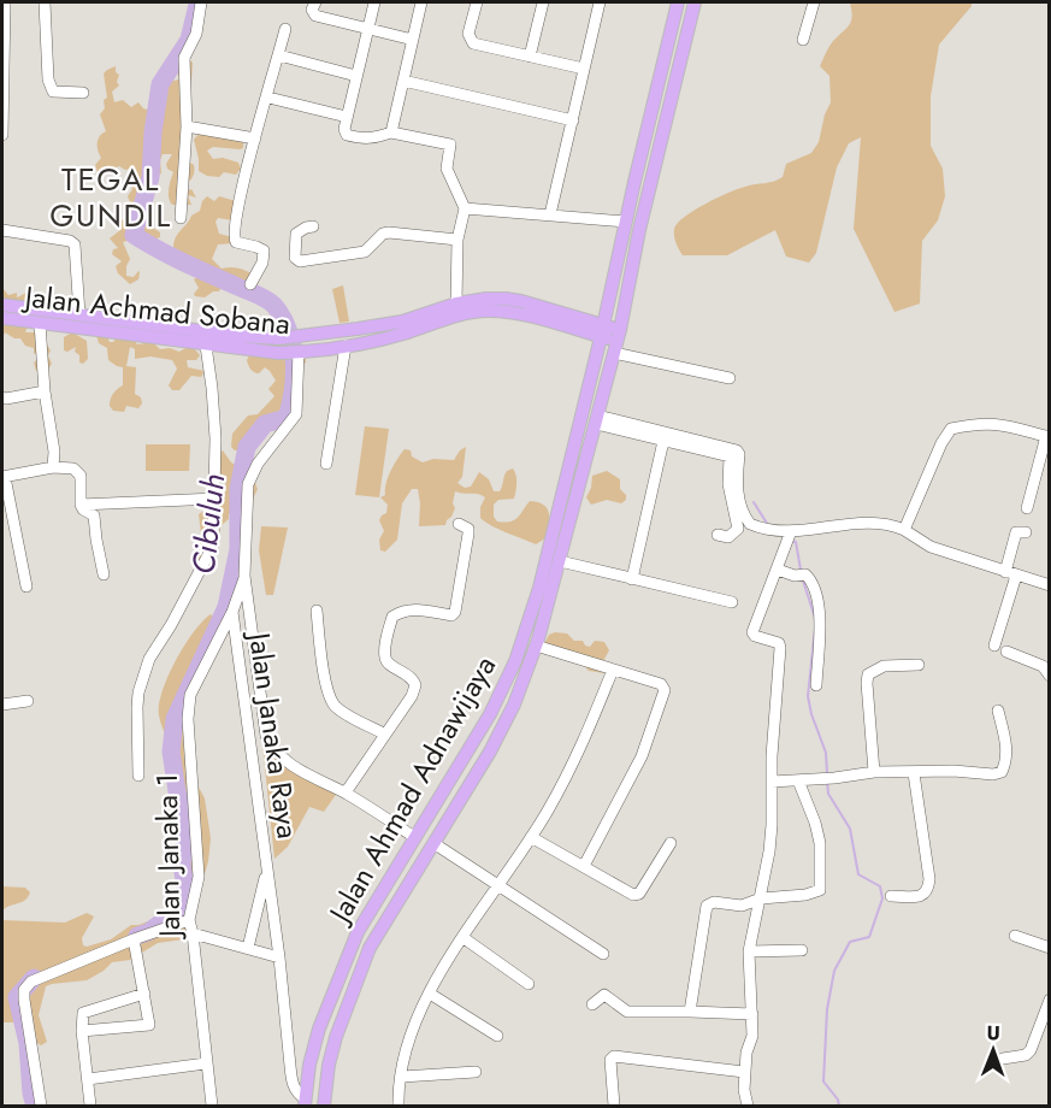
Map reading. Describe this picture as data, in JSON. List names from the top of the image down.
{
  "streets": {
    "main road": ["Jalan Achmad Sobana", "Jalan Ahmad Adnawijaya"],
    "street": ["Jalan Janaka Raya", "Jalan Janaka 1"]
  },
  "crossings": [
    ["Jalan Achmad Sobana", "Jalan Ahmad Adnawijaya"],
    ["Jalan Janaka Raya", "Jalan Ahmad Adnawijaya"],
    ["Jalan Janaka Raya", "Jalan Janaka 1"]
  ],
  "districts": ["TEGAL GUNDIL"],
  "water": ["Cibuluh"],
  "north": "top"
}
